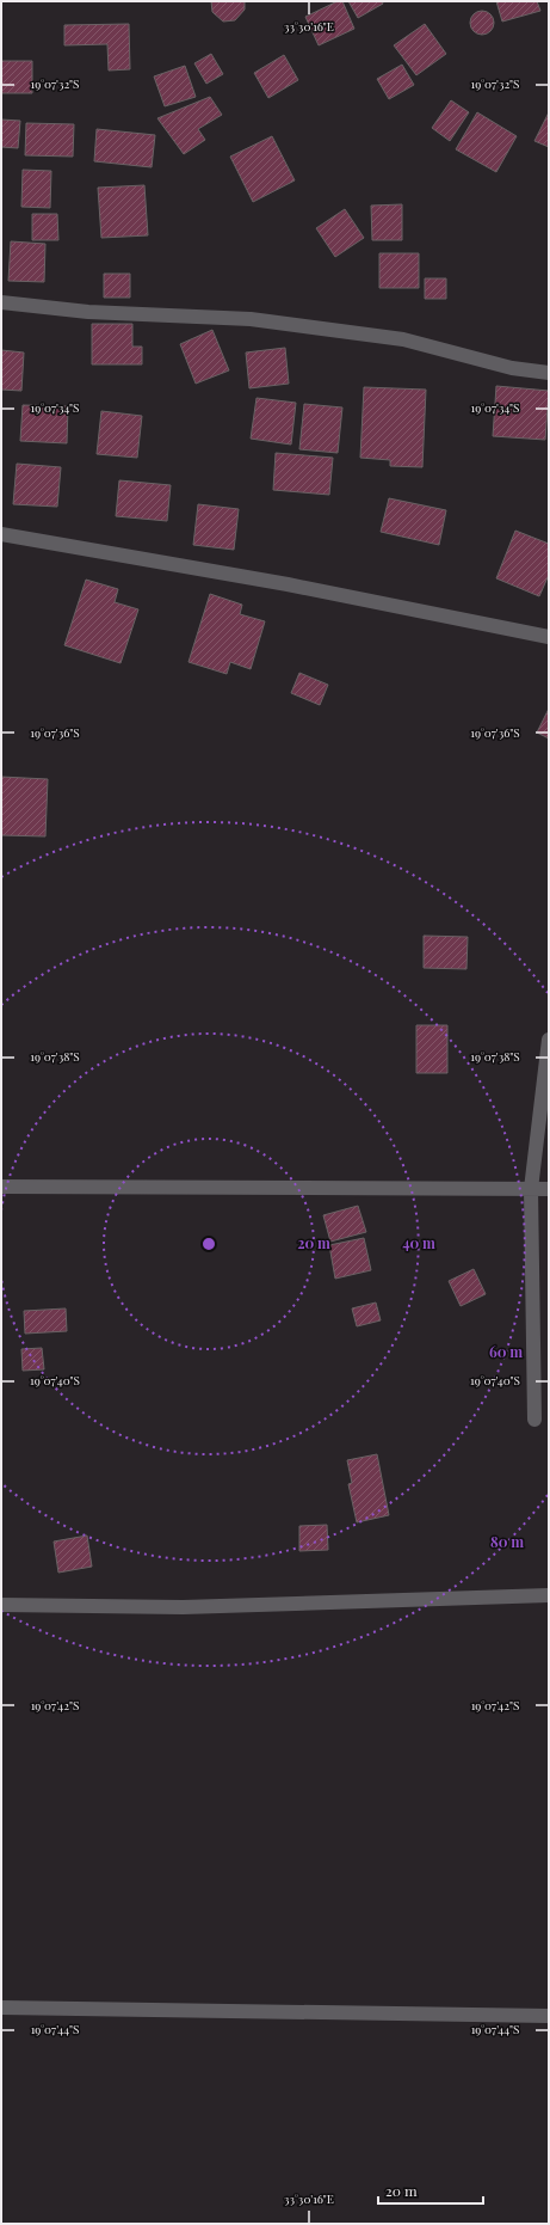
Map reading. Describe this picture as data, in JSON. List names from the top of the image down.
{
  "scale_bar": "20 m",
  "coordinates": [
    "33°30'16\"E",
    "19°07'32\"S",
    "19°07'34\"S",
    "19°07'36\"S",
    "19°07'38\"S",
    "19°07'40\"S",
    "19°07'42\"S",
    "19°07'44\"S"
  ],
  "rings": [
    "20 m",
    "40 m",
    "60 m",
    "80 m"
  ]
}
